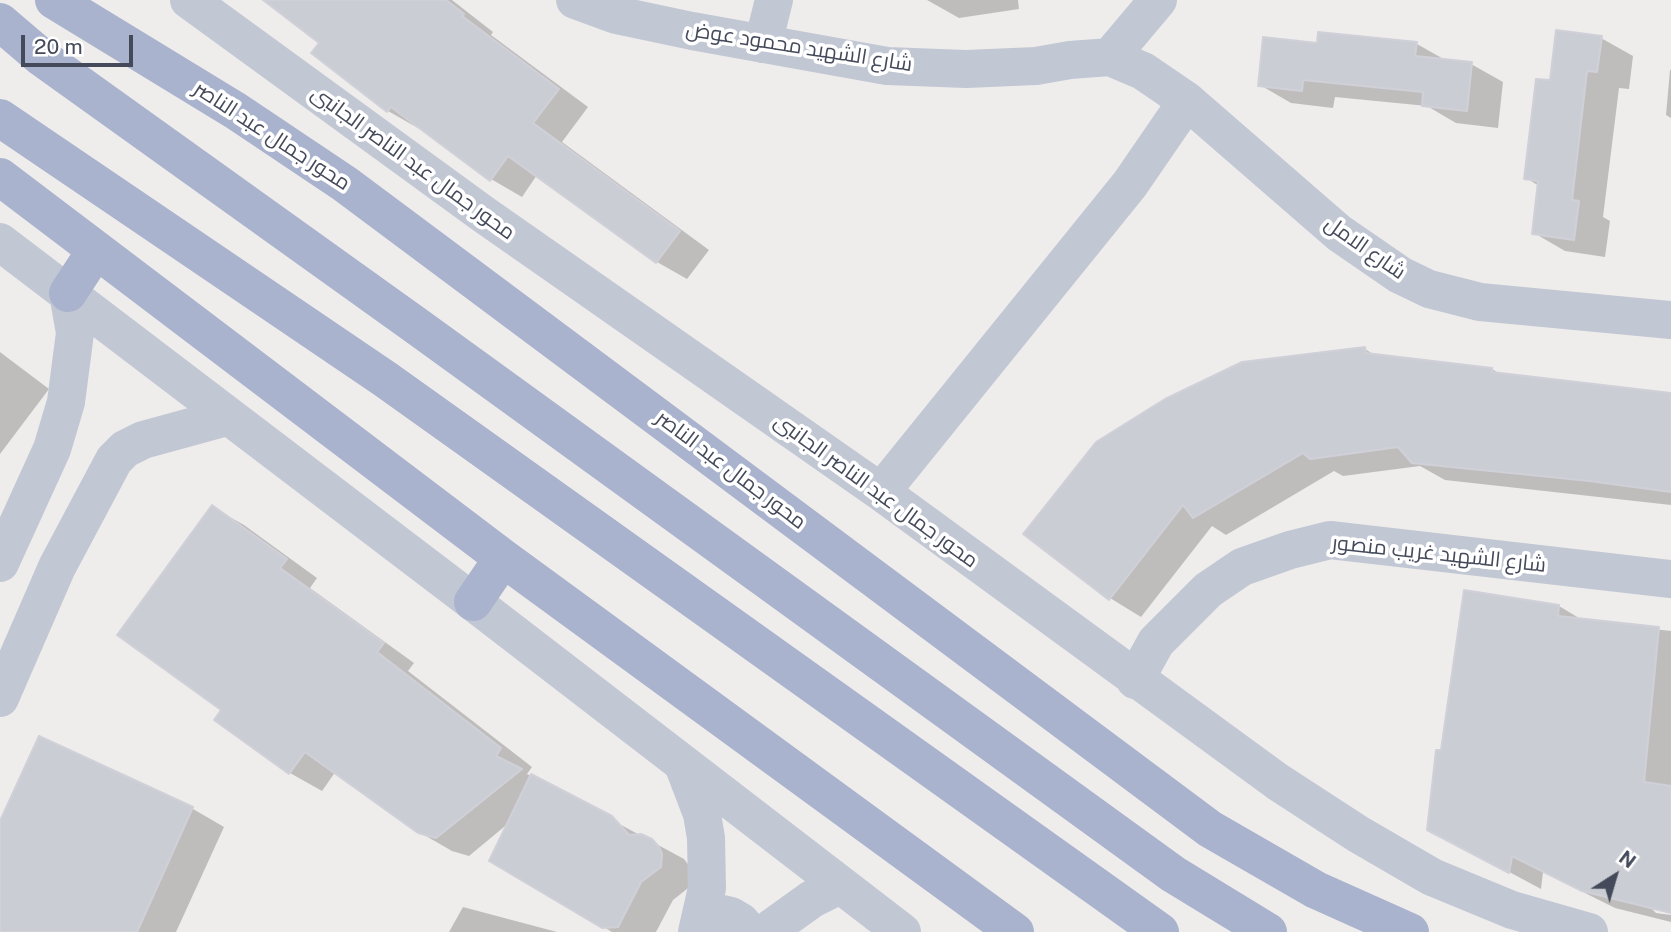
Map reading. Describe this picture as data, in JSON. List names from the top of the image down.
{
  "streets": {
    "main road": ["محور جمال عبد الناصر"],
    "street": [
      "شارع الشهيد محمود عوض",
      "محور جمال عبد الناصر الجانبى",
      "شارع الامل",
      "شارع الشهيد غريب منصور"
    ]
  },
  "crossings": [
    ["شارع الشهيد محمود عوض", "شارع الامل"],
    ["محور جمال عبد الناصر الجانبى", "شارع الشهيد غريب منصور"]
  ],
  "scale_bar": "20 m",
  "north": "top right"
}
